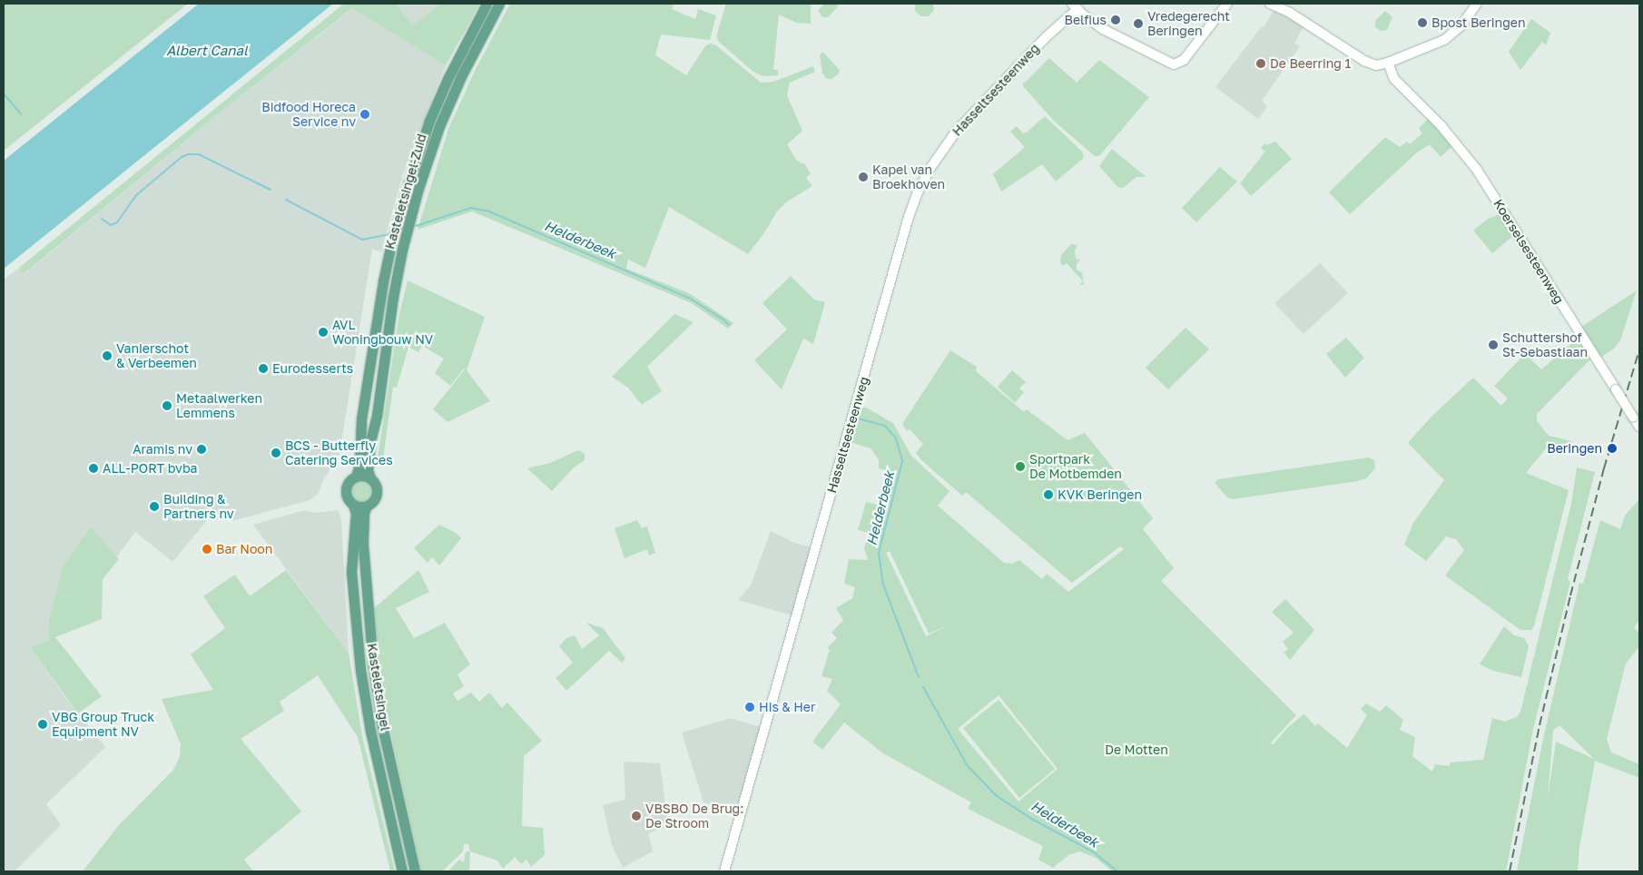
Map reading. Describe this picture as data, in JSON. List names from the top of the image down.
{
  "streets": {
    "main road": ["Kasteletsingel-Zuid", "Kasteletsingel"],
    "street": ["Hasseltsesteenweg", "Koerselsesteenweg"]
  },
  "crossings": [
    ["Kasteletsingel-Zuid", "Kasteletsingel"]
  ],
  "water": ["Albert Canal", "Helderbeek"],
  "parks": ["De Motten"],
  "places": [
    "Belfius",
    "Bpost Beringen",
    "Vredegerecht Beringen",
    "De Beerring 1",
    "Bidfood Horeca Service nv",
    "Kapel van Broekhoven",
    "AVL Woningbouw NV",
    "Schuttershof St-Sebastiaan",
    "Vanierschot & Verbeemen",
    "Eurodesserts",
    "Metaalwerken Lemmens",
    "Beringen",
    "Aramis nv",
    "BCS - Butterfly Catering Services",
    "Sportpark De Motbemden",
    "ALL-PORT bvba",
    "KVK Beringen",
    "Building & Partners nv",
    "Bar Noon",
    "His & Her",
    "VBG Group Truck Equipment NV",
    "VBSBO De Brug: De Stroom"
  ]
}
